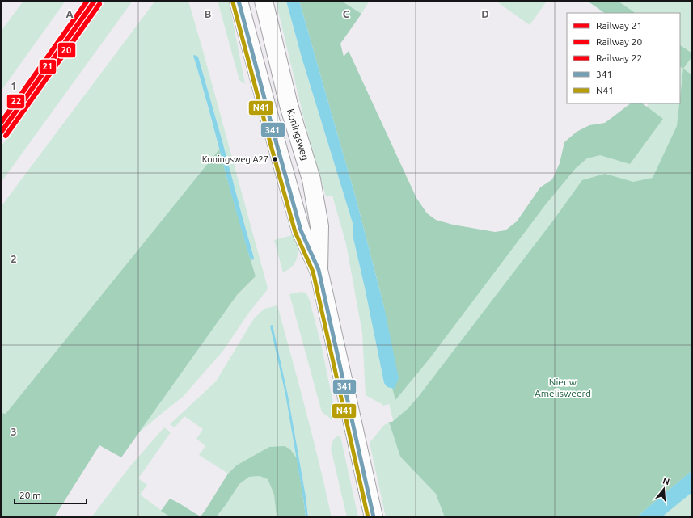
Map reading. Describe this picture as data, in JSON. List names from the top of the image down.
{
  "streets": {
    "main road": ["Koningsweg"]
  },
  "parks": ["Nieuw Amelisweerd"],
  "places": ["Koningsweg A27"],
  "lines": [
    "rail line 21",
    "rail line 22",
    "transit line 341",
    "transit line N41",
    "rail line 20"
  ],
  "legend": [
    "Railway 21",
    "Railway 20",
    "Railway 22",
    "341",
    "N41"
  ],
  "scale_bar": "20 m",
  "north": "top",
  "grid": {
    "columns": [
      "A",
      "B",
      "C",
      "D"
    ],
    "rows": ["1", "2", "3"]
  }
}
